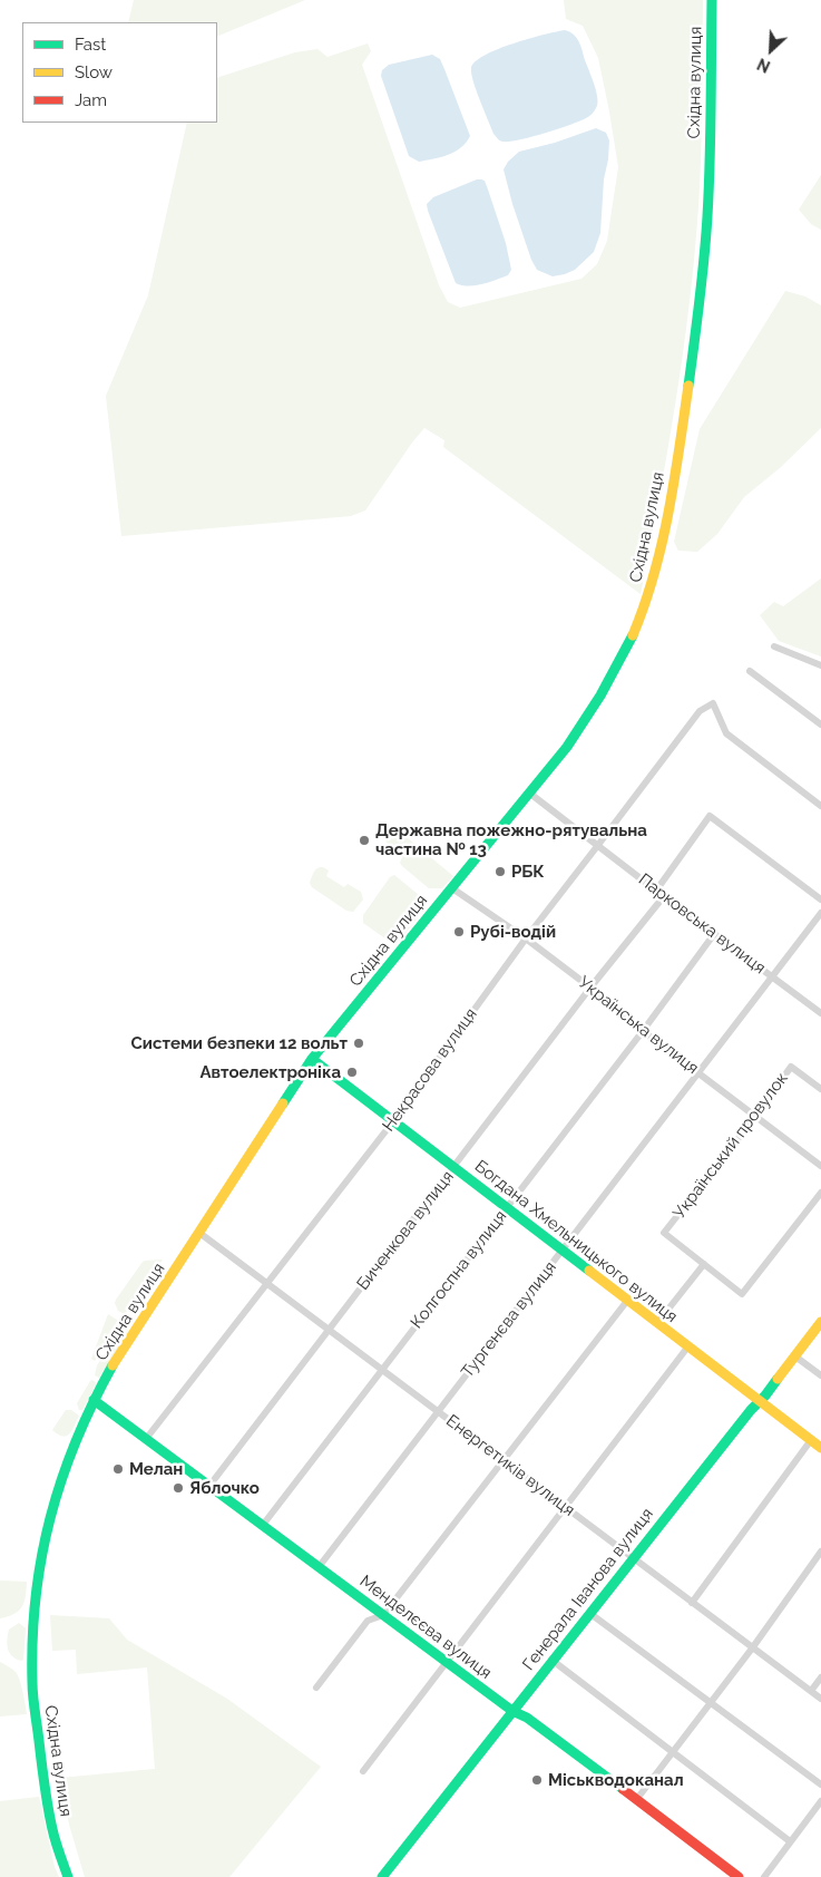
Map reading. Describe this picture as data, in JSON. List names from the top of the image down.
{
  "streets": {
    "street": [
      "Східна вулиця",
      "Парковська вулиця",
      "Українська вулиця",
      "Некрасова вулиця",
      "Український провулок",
      "Биченкова вулиця",
      "Богдана Хмельницького вулиця",
      "Колгоспна вулиця",
      "Тургенєва вулиця",
      "Енергетиків вулиця",
      "Генерала Іванова вулиця",
      "Менделєєва вулиця"
    ]
  },
  "crossings": [
    ["Східна вулиця", "Парковська вулиця"],
    ["Східна вулиця", "Українська вулиця"],
    ["Східна вулиця", "Богдана Хмельницького вулиця"],
    ["Східна вулиця", "Енергетиків вулиця"],
    ["Східна вулиця", "Менделєєва вулиця"],
    ["Парковська вулиця", "Некрасова вулиця"],
    ["Парковська вулиця", "Биченкова вулиця"],
    ["Парковська вулиця", "Колгоспна вулиця"],
    ["Парковська вулиця", "Тургенєва вулиця"],
    ["Українська вулиця", "Некрасова вулиця"],
    ["Українська вулиця", "Український провулок"],
    ["Українська вулиця", "Биченкова вулиця"],
    ["Українська вулиця", "Колгоспна вулиця"],
    ["Українська вулиця", "Тургенєва вулиця"],
    ["Некрасова вулиця", "Богдана Хмельницького вулиця"],
    ["Некрасова вулиця", "Енергетиків вулиця"],
    ["Некрасова вулиця", "Менделєєва вулиця"],
    ["Биченкова вулиця", "Богдана Хмельницького вулиця"],
    ["Биченкова вулиця", "Енергетиків вулиця"],
    ["Биченкова вулиця", "Менделєєва вулиця"],
    ["Богдана Хмельницького вулиця", "Колгоспна вулиця"],
    ["Богдана Хмельницького вулиця", "Тургенєва вулиця"],
    ["Богдана Хмельницького вулиця", "Генерала Іванова вулиця"],
    ["Колгоспна вулиця", "Енергетиків вулиця"],
    ["Колгоспна вулиця", "Менделєєва вулиця"],
    ["Тургенєва вулиця", "Енергетиків вулиця"],
    ["Тургенєва вулиця", "Менделєєва вулиця"],
    ["Енергетиків вулиця", "Генерала Іванова вулиця"],
    ["Генерала Іванова вулиця", "Менделєєва вулиця"]
  ],
  "places": [
    "Державна пожежно-рятувальна частина № 13",
    "РБК",
    "Рубі-водій",
    "Системи безпеки 12 вольт",
    "Автоелектроніка",
    "Мелан",
    "Яблочко",
    "Міськводоканал"
  ],
  "legend": ["Fast", "Slow", "Jam"],
  "north": "bottom left"
}
